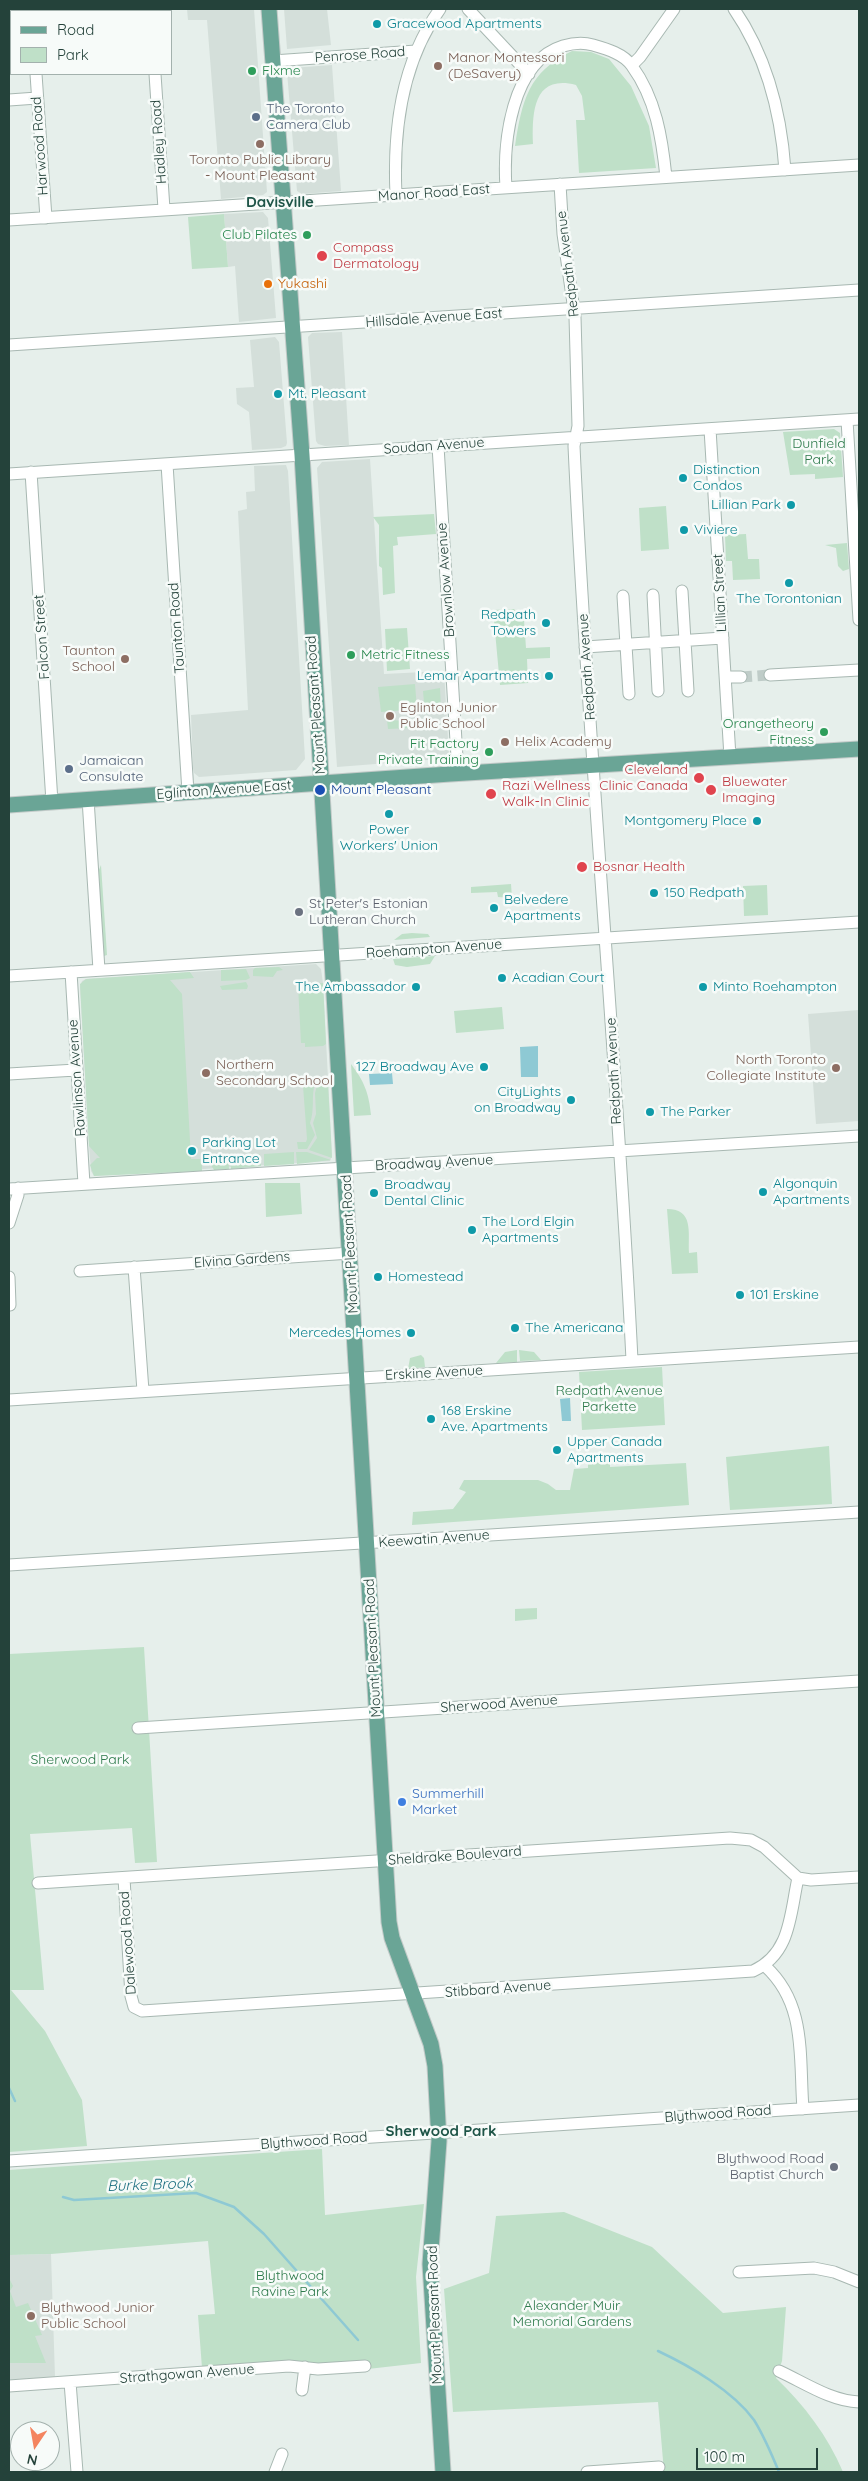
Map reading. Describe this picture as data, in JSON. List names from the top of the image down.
{
  "streets": {
    "main road": ["Mount Pleasant Road", "Eglinton Avenue East"],
    "street": [
      "Penrose Road",
      "Hadley Road",
      "Harwood Road",
      "Manor Road East",
      "Redpath Avenue",
      "Hillsdale Avenue East",
      "Soudan Avenue",
      "Brownlow Avenue",
      "Lillian Street",
      "Taunton Road",
      "Falcon Street",
      "Roehampton Avenue",
      "Rawlinson Avenue",
      "Broadway Avenue",
      "Elvina Gardens",
      "Erskine Avenue",
      "Keewatin Avenue",
      "Sherwood Avenue",
      "Sheldrake Boulevard",
      "Dalewood Road",
      "Stibbard Avenue",
      "Blythwood Road",
      "Strathgowan Avenue"
    ]
  },
  "crossings": [
    ["Penrose Road", "Mount Pleasant Road"],
    ["Hadley Road", "Manor Road East"],
    ["Harwood Road", "Manor Road East"],
    ["Manor Road East", "Redpath Avenue"],
    ["Manor Road East", "Mount Pleasant Road"],
    ["Redpath Avenue", "Hillsdale Avenue East"],
    ["Redpath Avenue", "Soudan Avenue"],
    ["Redpath Avenue", "Eglinton Avenue East"],
    ["Redpath Avenue", "Roehampton Avenue"],
    ["Redpath Avenue", "Broadway Avenue"],
    ["Redpath Avenue", "Erskine Avenue"],
    ["Hillsdale Avenue East", "Mount Pleasant Road"],
    ["Soudan Avenue", "Brownlow Avenue"],
    ["Soudan Avenue", "Lillian Street"],
    ["Soudan Avenue", "Taunton Road"],
    ["Soudan Avenue", "Falcon Street"],
    ["Soudan Avenue", "Mount Pleasant Road"],
    ["Brownlow Avenue", "Eglinton Avenue East"],
    ["Lillian Street", "Eglinton Avenue East"],
    ["Taunton Road", "Eglinton Avenue East"],
    ["Falcon Street", "Eglinton Avenue East"],
    ["Mount Pleasant Road", "Eglinton Avenue East"],
    ["Mount Pleasant Road", "Roehampton Avenue"],
    ["Mount Pleasant Road", "Broadway Avenue"],
    ["Mount Pleasant Road", "Elvina Gardens"],
    ["Mount Pleasant Road", "Erskine Avenue"],
    ["Mount Pleasant Road", "Keewatin Avenue"],
    ["Mount Pleasant Road", "Sherwood Avenue"],
    ["Mount Pleasant Road", "Sheldrake Boulevard"],
    ["Mount Pleasant Road", "Stibbard Avenue"],
    ["Mount Pleasant Road", "Blythwood Road"],
    ["Roehampton Avenue", "Rawlinson Avenue"],
    ["Rawlinson Avenue", "Broadway Avenue"],
    ["Sheldrake Boulevard", "Dalewood Road"],
    ["Dalewood Road", "Stibbard Avenue"]
  ],
  "districts": ["Davisville", "Sherwood Park"],
  "water": ["Burke Brook"],
  "parks": [
    "Dunfield Park",
    "Redpath Avenue Parkette",
    "Sherwood Park",
    "Blythwood Ravine Park",
    "Alexander Muir Memorial Gardens"
  ],
  "places": [
    "Gracewood Apartments",
    "Manor Montessori (DeSavery)",
    "Flxme",
    "The Toronto Camera Club",
    "Toronto Public Library - Mount Pleasant",
    "Club Pilates",
    "Compass Dermatology",
    "Yukashi",
    "Mt. Pleasant",
    "Distinction Condos",
    "Lillian Park",
    "Viviere",
    "The Torontonian",
    "Redpath Towers",
    "Metric Fitness",
    "Taunton School",
    "Lemar Apartments",
    "Eglinton Junior Public School",
    "Orangetheory Fitness",
    "Helix Academy",
    "Fit Factory Private Training",
    "Jamaican Consulate",
    "Cleveland Clinic Canada",
    "Mount Pleasant",
    "Bluewater Imaging",
    "Razi Wellness Walk-In Clinic",
    "Power Workers' Union",
    "Montgomery Place",
    "Bosnar Health",
    "150 Redpath",
    "Belvedere Apartments",
    "St Peter's Estonian Lutheran Church",
    "Acadian Court",
    "The Ambassador",
    "Minto Roehampton",
    "127 Broadway Ave",
    "North Toronto Collegiate Institute",
    "Northern Secondary School",
    "CityLights on Broadway",
    "The Parker",
    "Parking Lot Entrance",
    "Algonquin Apartments",
    "Broadway Dental Clinic",
    "The Lord Elgin Apartments",
    "Homestead",
    "101 Erskine",
    "The Americana",
    "Mercedes Homes",
    "168 Erskine Ave. Apartments",
    "Upper Canada Apartments",
    "Summerhill Market",
    "Blythwood Road Baptist Church",
    "Blythwood Junior Public School"
  ],
  "legend": ["Road", "Park"],
  "scale_bar": "100 m",
  "north": "bottom"
}
